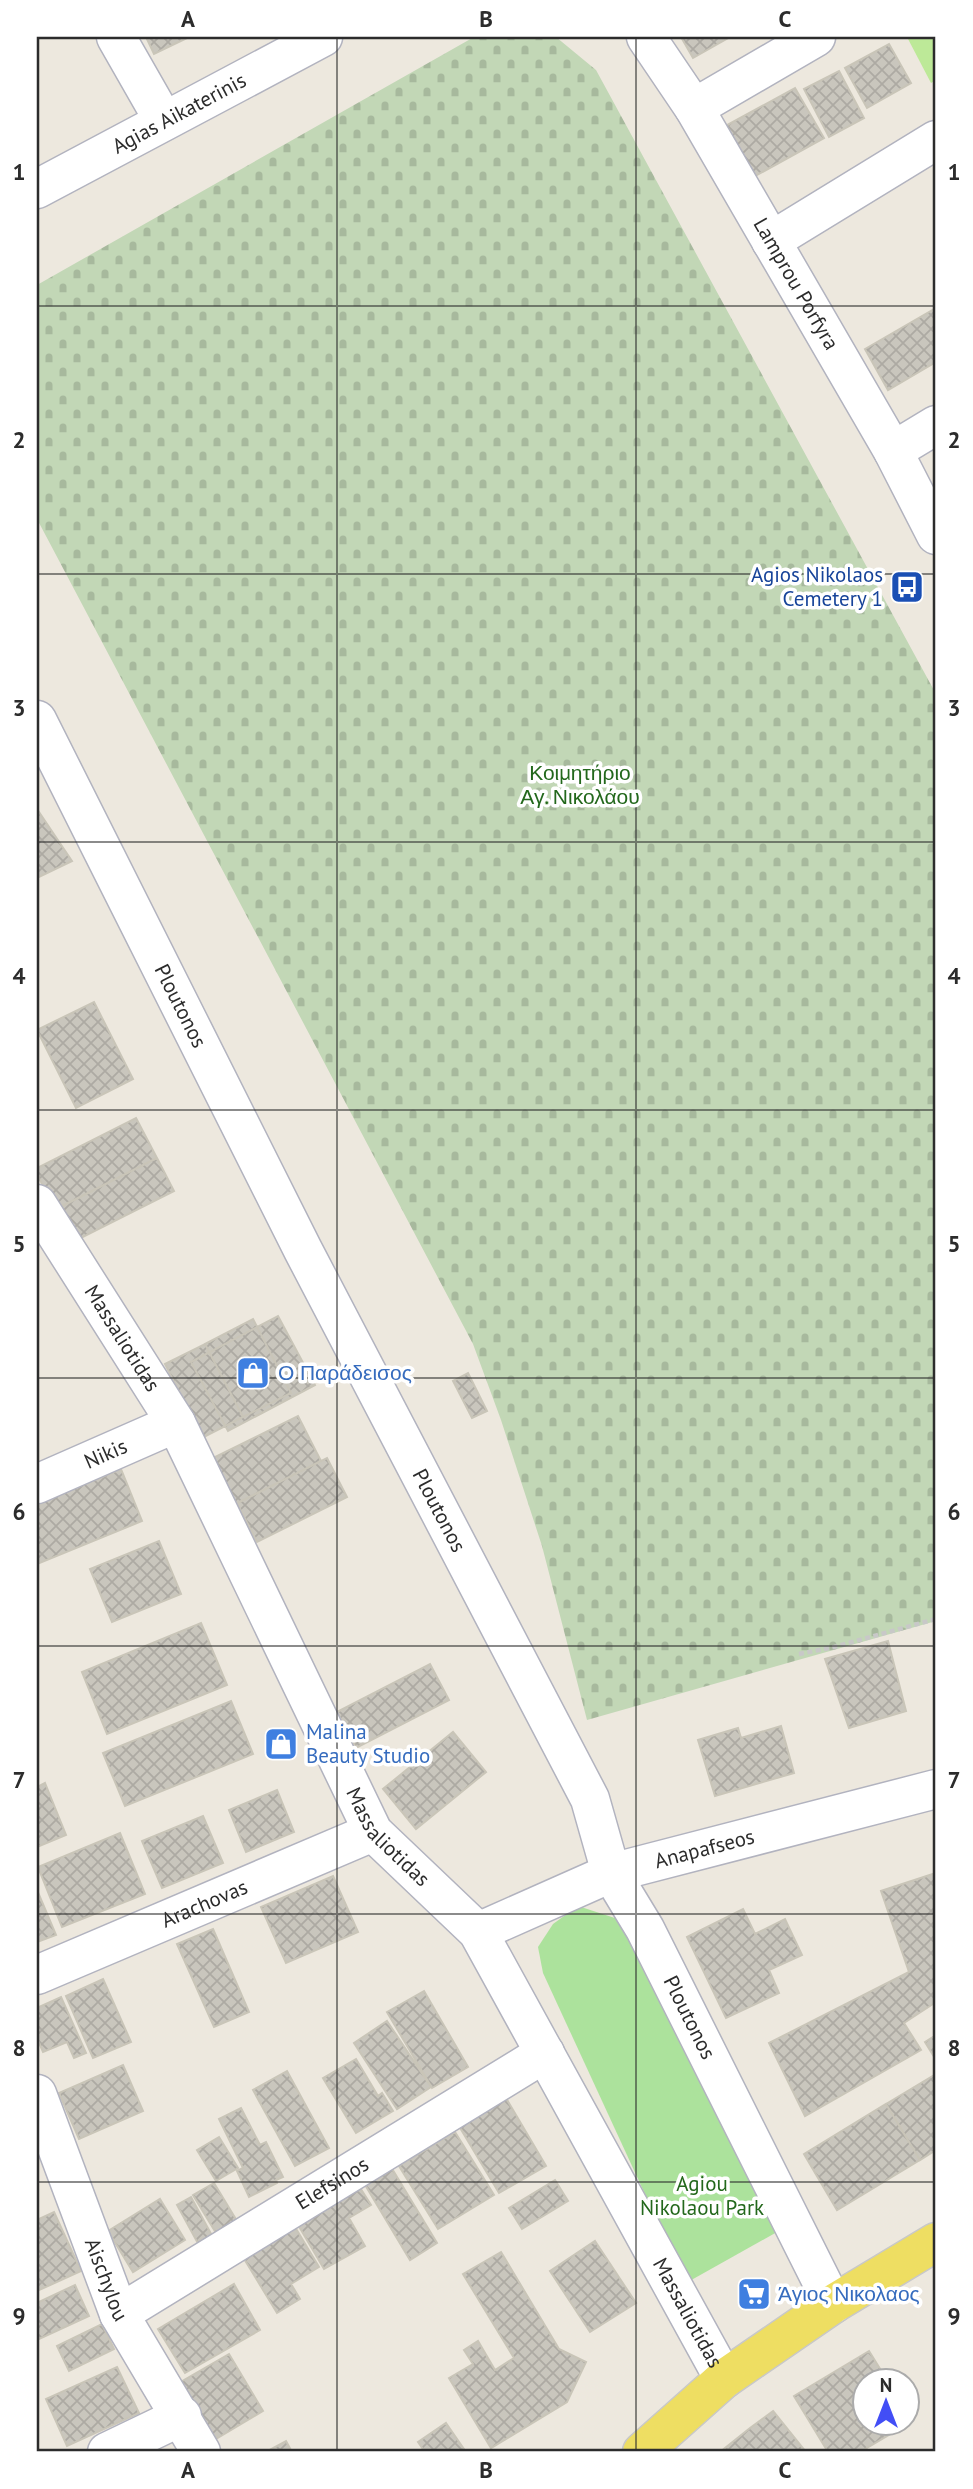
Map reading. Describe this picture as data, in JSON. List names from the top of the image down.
{
  "streets": {
    "street": [
      "Agias Aikaterinis",
      "Lamprou Porfyra",
      "Ploutonos",
      "Massaliotidas",
      "Nikis",
      "Anapafseos",
      "Arachovas",
      "Elefsinos",
      "Aischylou"
    ]
  },
  "crossings": [
    ["Ploutonos", "Anapafseos"],
    ["Massaliotidas", "Nikis"],
    ["Massaliotidas", "Anapafseos"],
    ["Massaliotidas", "Arachovas"],
    ["Massaliotidas", "Elefsinos"],
    ["Elefsinos", "Aischylou"]
  ],
  "parks": ["Κοιμητήριο Αγ. Νικολάου", "Agiou Nikolaou Park"],
  "places": {
    "bus stop": ["Agios Nikolaos Cemetery 1"],
    "shop": ["Ο Παράδεισος", "Malina Beauty Studio"],
    "supermarket": ["Άγιος Νικολαος"]
  },
  "north": "top",
  "grid": {
    "columns": ["A", "B", "C"],
    "rows": [
      "1",
      "2",
      "3",
      "4",
      "5",
      "6",
      "7",
      "8",
      "9"
    ]
  }
}
